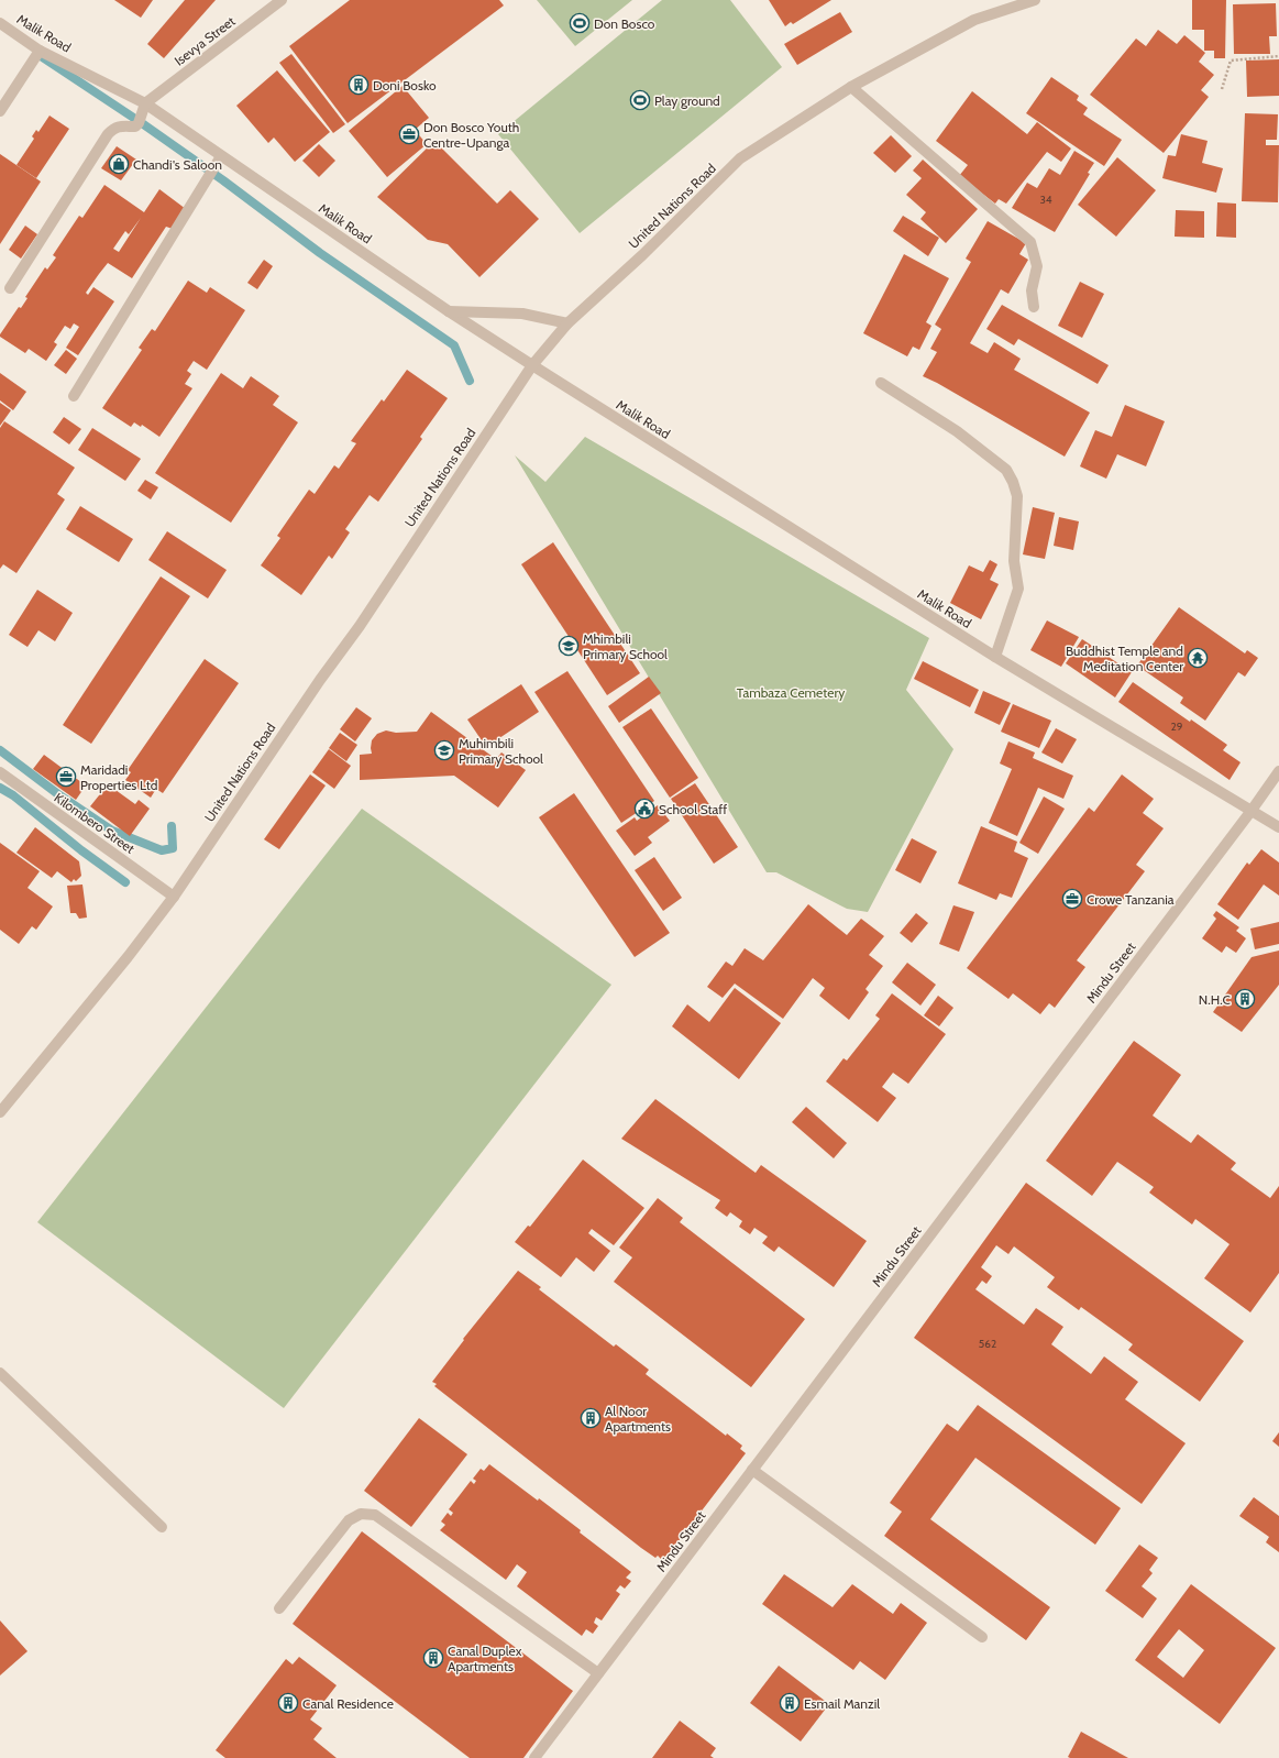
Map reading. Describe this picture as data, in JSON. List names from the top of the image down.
{
  "streets": {
    "street": [
      "Malik Road",
      "Isevya Street",
      "United Nations Road",
      "Kilombero Street",
      "Mindu Street"
    ]
  },
  "crossings": [
    ["Malik Road", "Isevya Street"],
    ["Malik Road", "United Nations Road"],
    ["Malik Road", "Mindu Street"],
    ["United Nations Road", "Kilombero Street"]
  ],
  "parks": ["Tambaza Cemetery"],
  "places": {
    "sports": ["Don Bosco", "Play ground"],
    "building": [
      "Doni Bosko",
      "N.H.C",
      "Al Noor Apartments",
      "Canal Duplex Apartments",
      "Canal Residence",
      "Esmail Manzil"
    ],
    "office": ["Don Bosco Youth Centre-Upanga", "Maridadi Properties Ltd", "Crowe Tanzania"],
    "shop": ["Chandi's Saloon"],
    "school or university": ["Mhimbili Primary School", "Muhimbili Primary School"],
    "temple": ["Buddhist Temple and Meditation Center"],
    "public building": ["School Staff"]
  },
  "house_numbers": ["34", "29", "562"]
}
